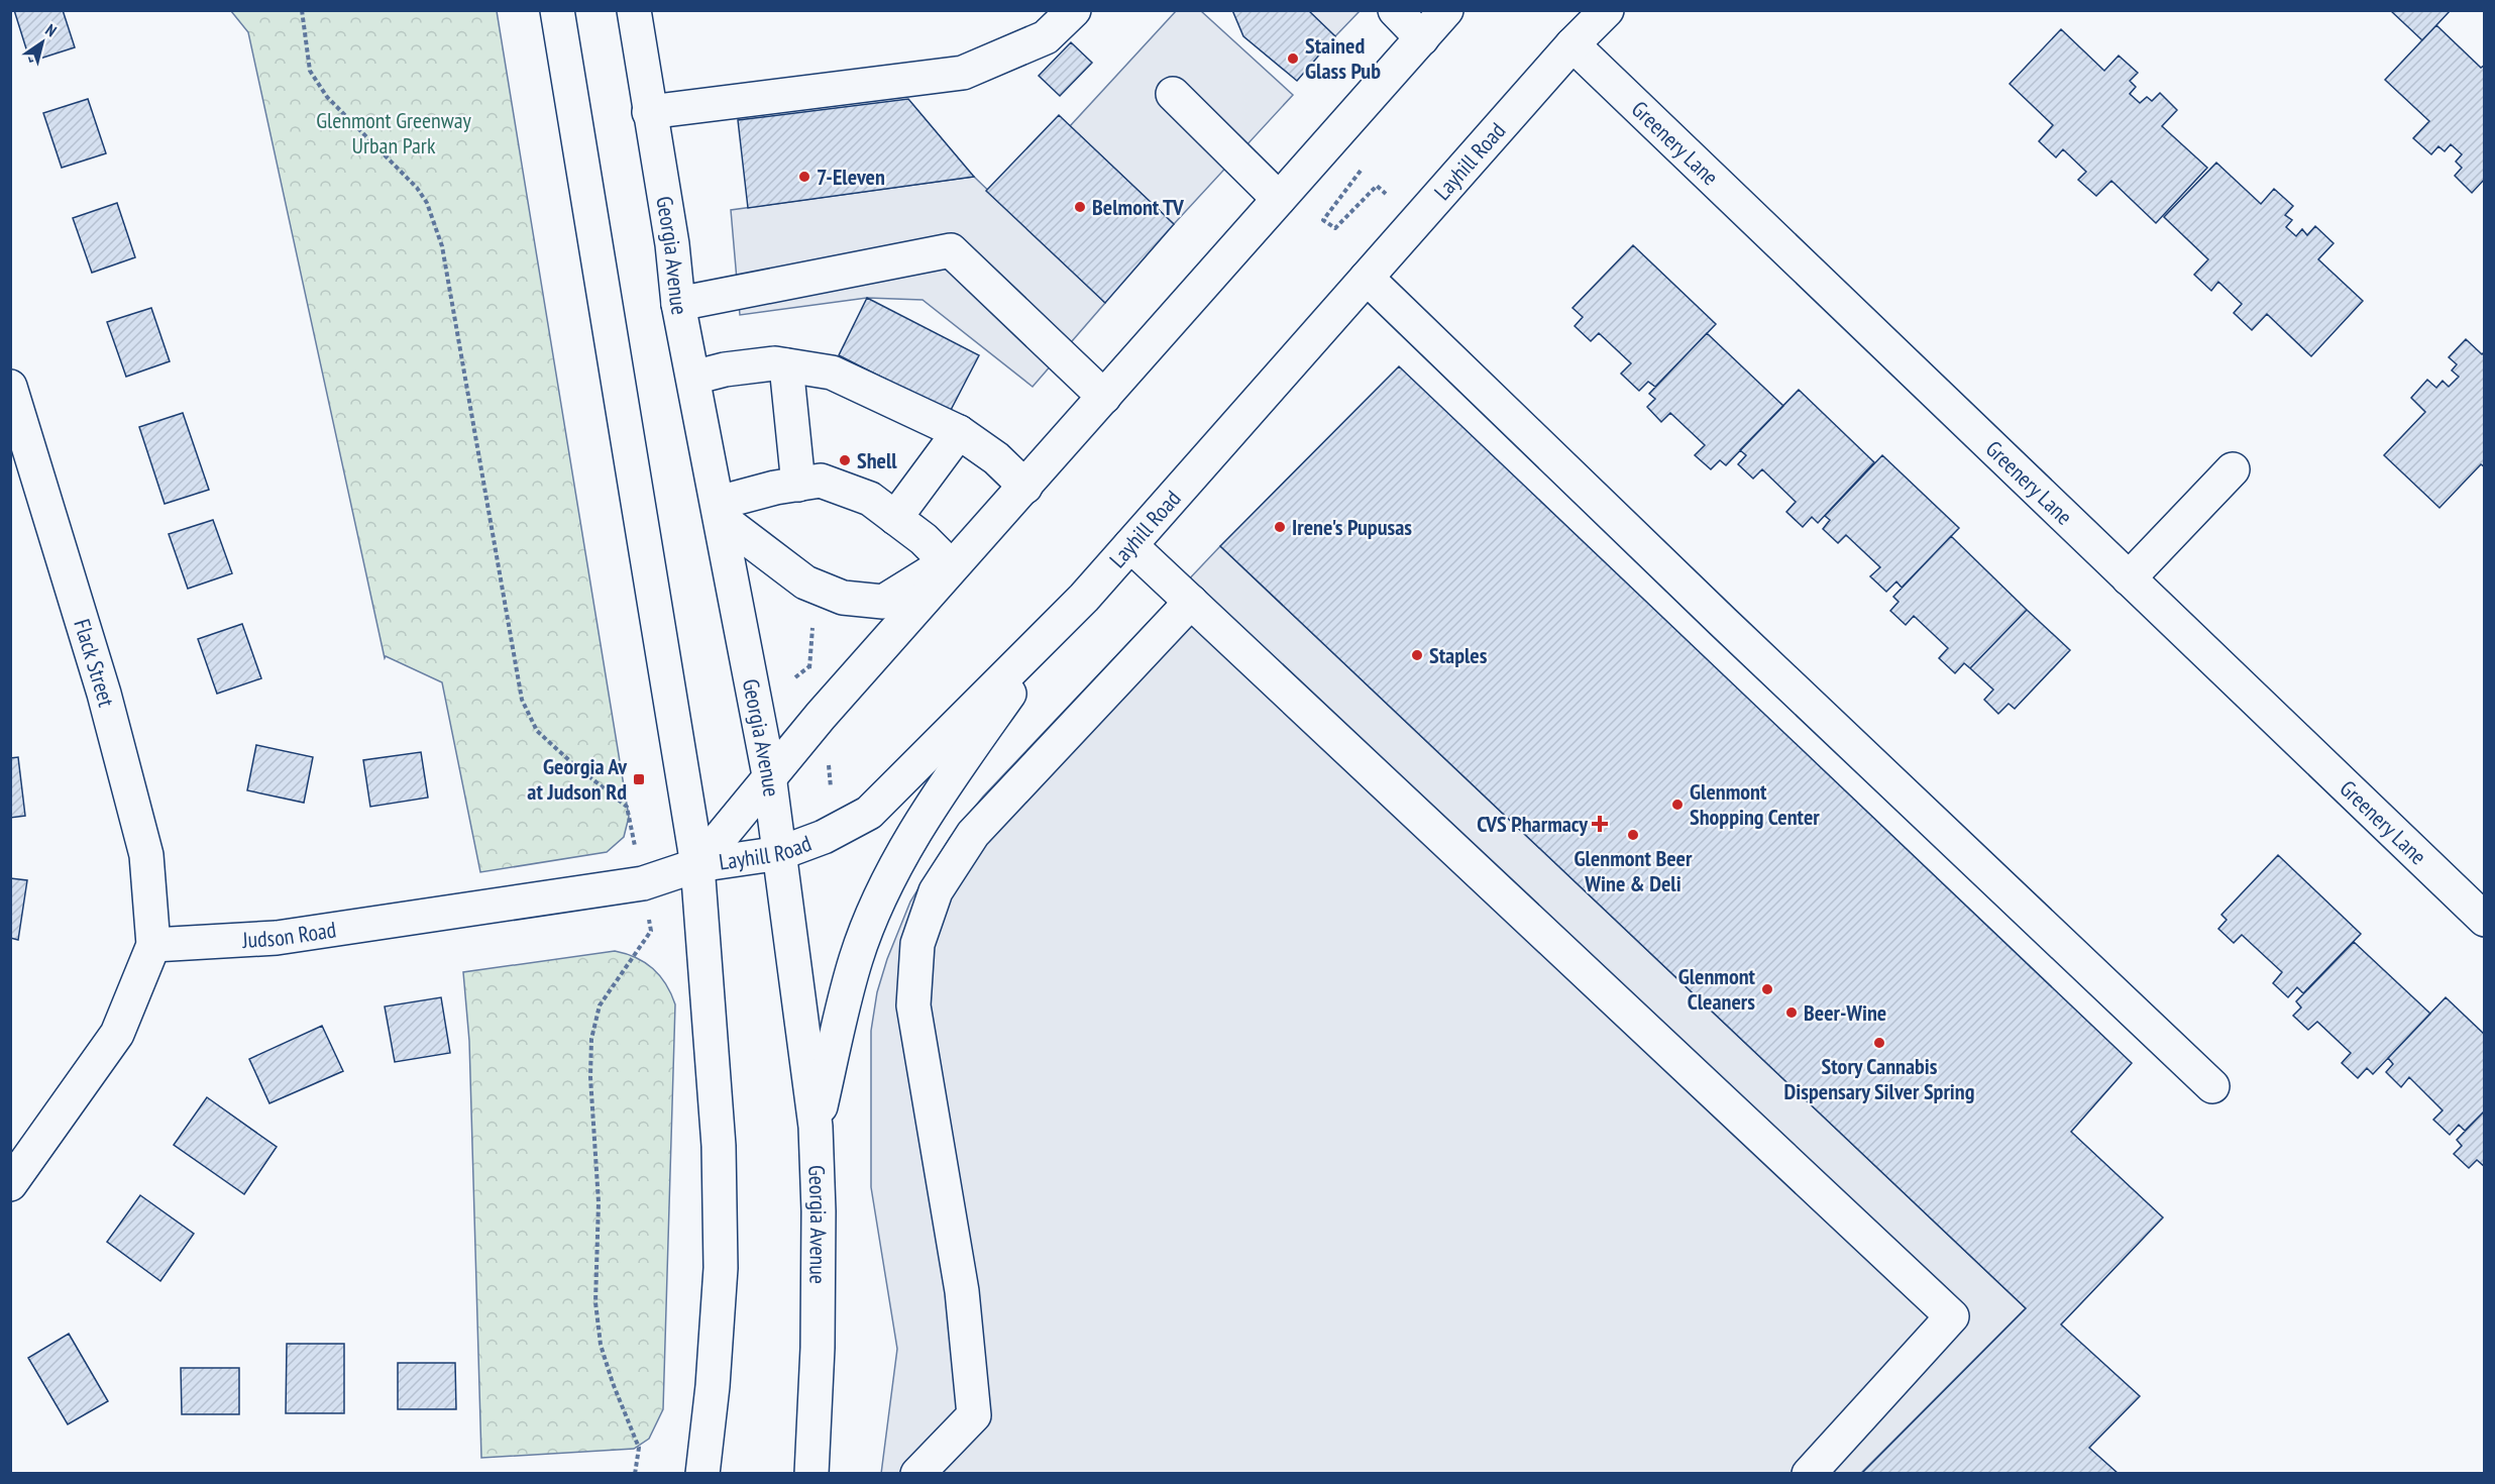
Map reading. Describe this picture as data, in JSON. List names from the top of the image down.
{
  "streets": {
    "main road": [
      "Greenery Lane",
      "Layhill Road",
      "Georgia Avenue",
      "Flack Street",
      "Judson Road"
    ]
  },
  "crossings": [
    ["Greenery Lane", "Layhill Road"],
    ["Layhill Road", "Georgia Avenue"],
    ["Layhill Road", "Judson Road"],
    ["Flack Street", "Judson Road"]
  ],
  "parks": ["Glenmont Greenway Urban Park"],
  "places": {
    "other": [
      "Stained Glass Pub",
      "7-Eleven",
      "Belmont TV",
      "Shell",
      "Irene's Pupusas",
      "Staples",
      "Glenmont Shopping Center",
      "Glenmont Beer Wine & Deli",
      "Glenmont Cleaners",
      "Beer-Wine",
      "Story Cannabis Dispensary Silver Spring"
    ],
    "transit": ["Georgia Av at Judson Rd"],
    "health": ["CVS Pharmacy"]
  },
  "north": "top right"
}
